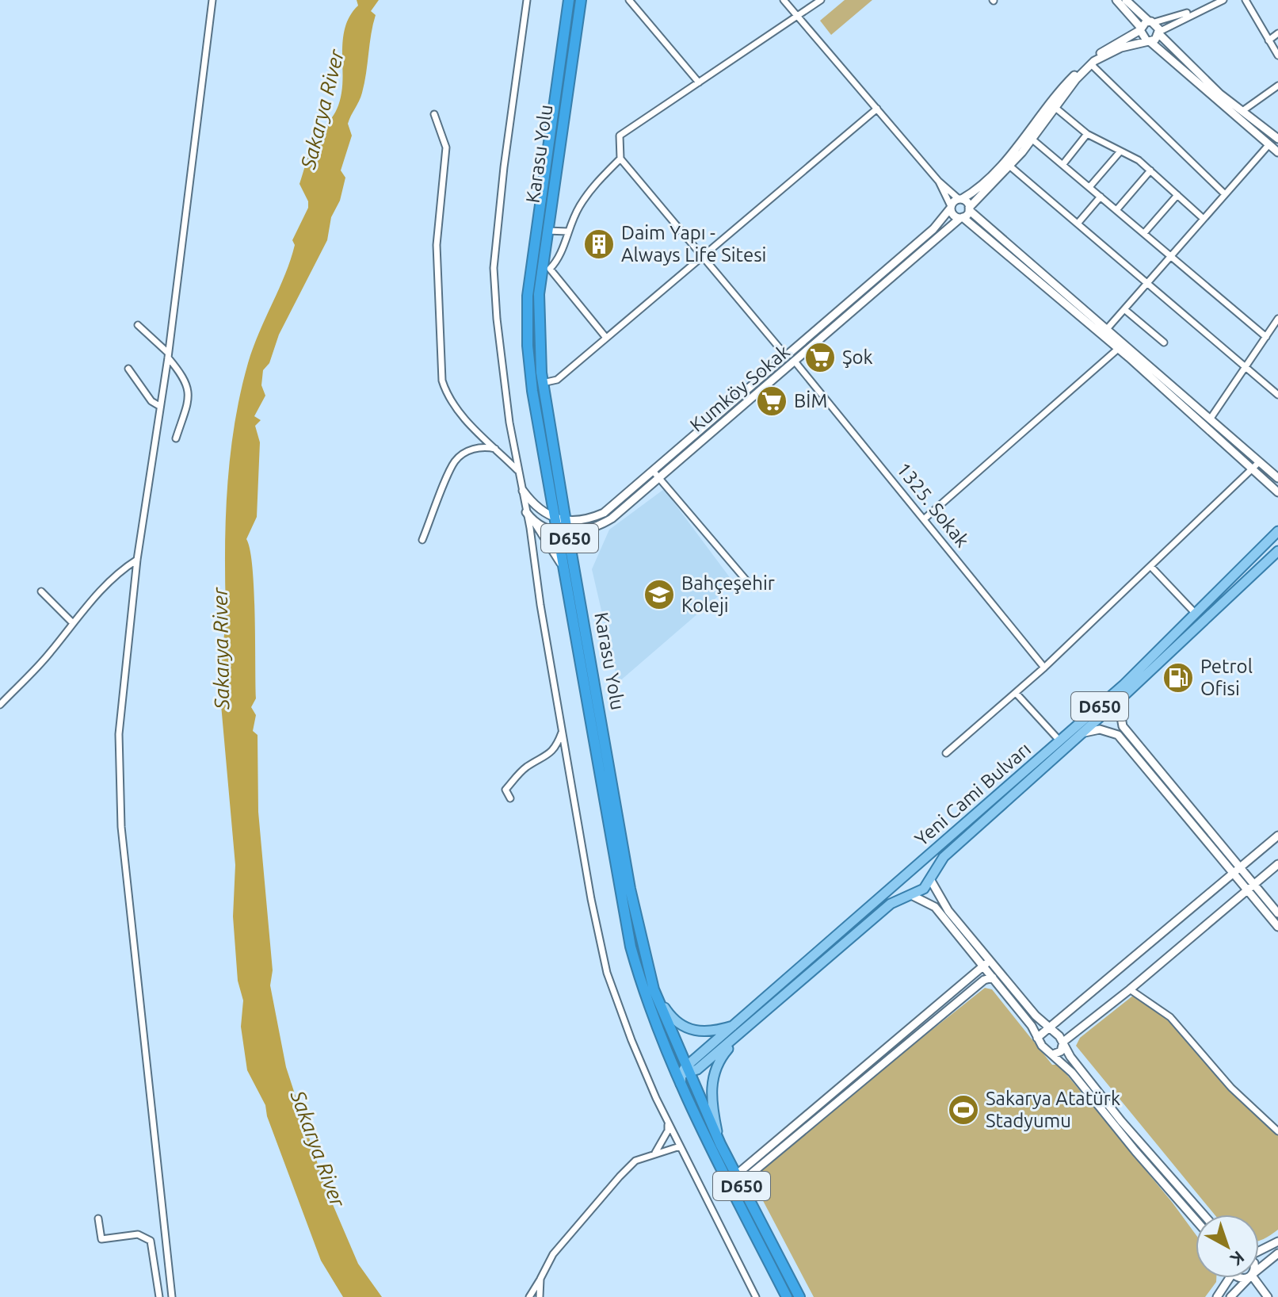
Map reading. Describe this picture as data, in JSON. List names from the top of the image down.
{
  "streets": {
    "highway": ["Karasu Yolu", "D650"],
    "main road": ["Yeni Cami Bulvarı"],
    "street": ["Kumköy Sokak", "1325. Sokak"]
  },
  "crossings": [
    ["Karasu Yolu", "Kumköy Sokak"],
    ["Karasu Yolu", "Yeni Cami Bulvarı"],
    ["Kumköy Sokak", "1325. Sokak"]
  ],
  "water": ["Sakarya River"],
  "places": {
    "building": ["Daim Yapı - Always Life Sitesi"],
    "supermarket": ["Şok", "BİM"],
    "school or university": ["Bahçeşehir Koleji"],
    "fuel station": ["Petrol Ofisi"],
    "sports": ["Sakarya Atatürk Stadyumu"]
  },
  "north": "bottom right"
}
